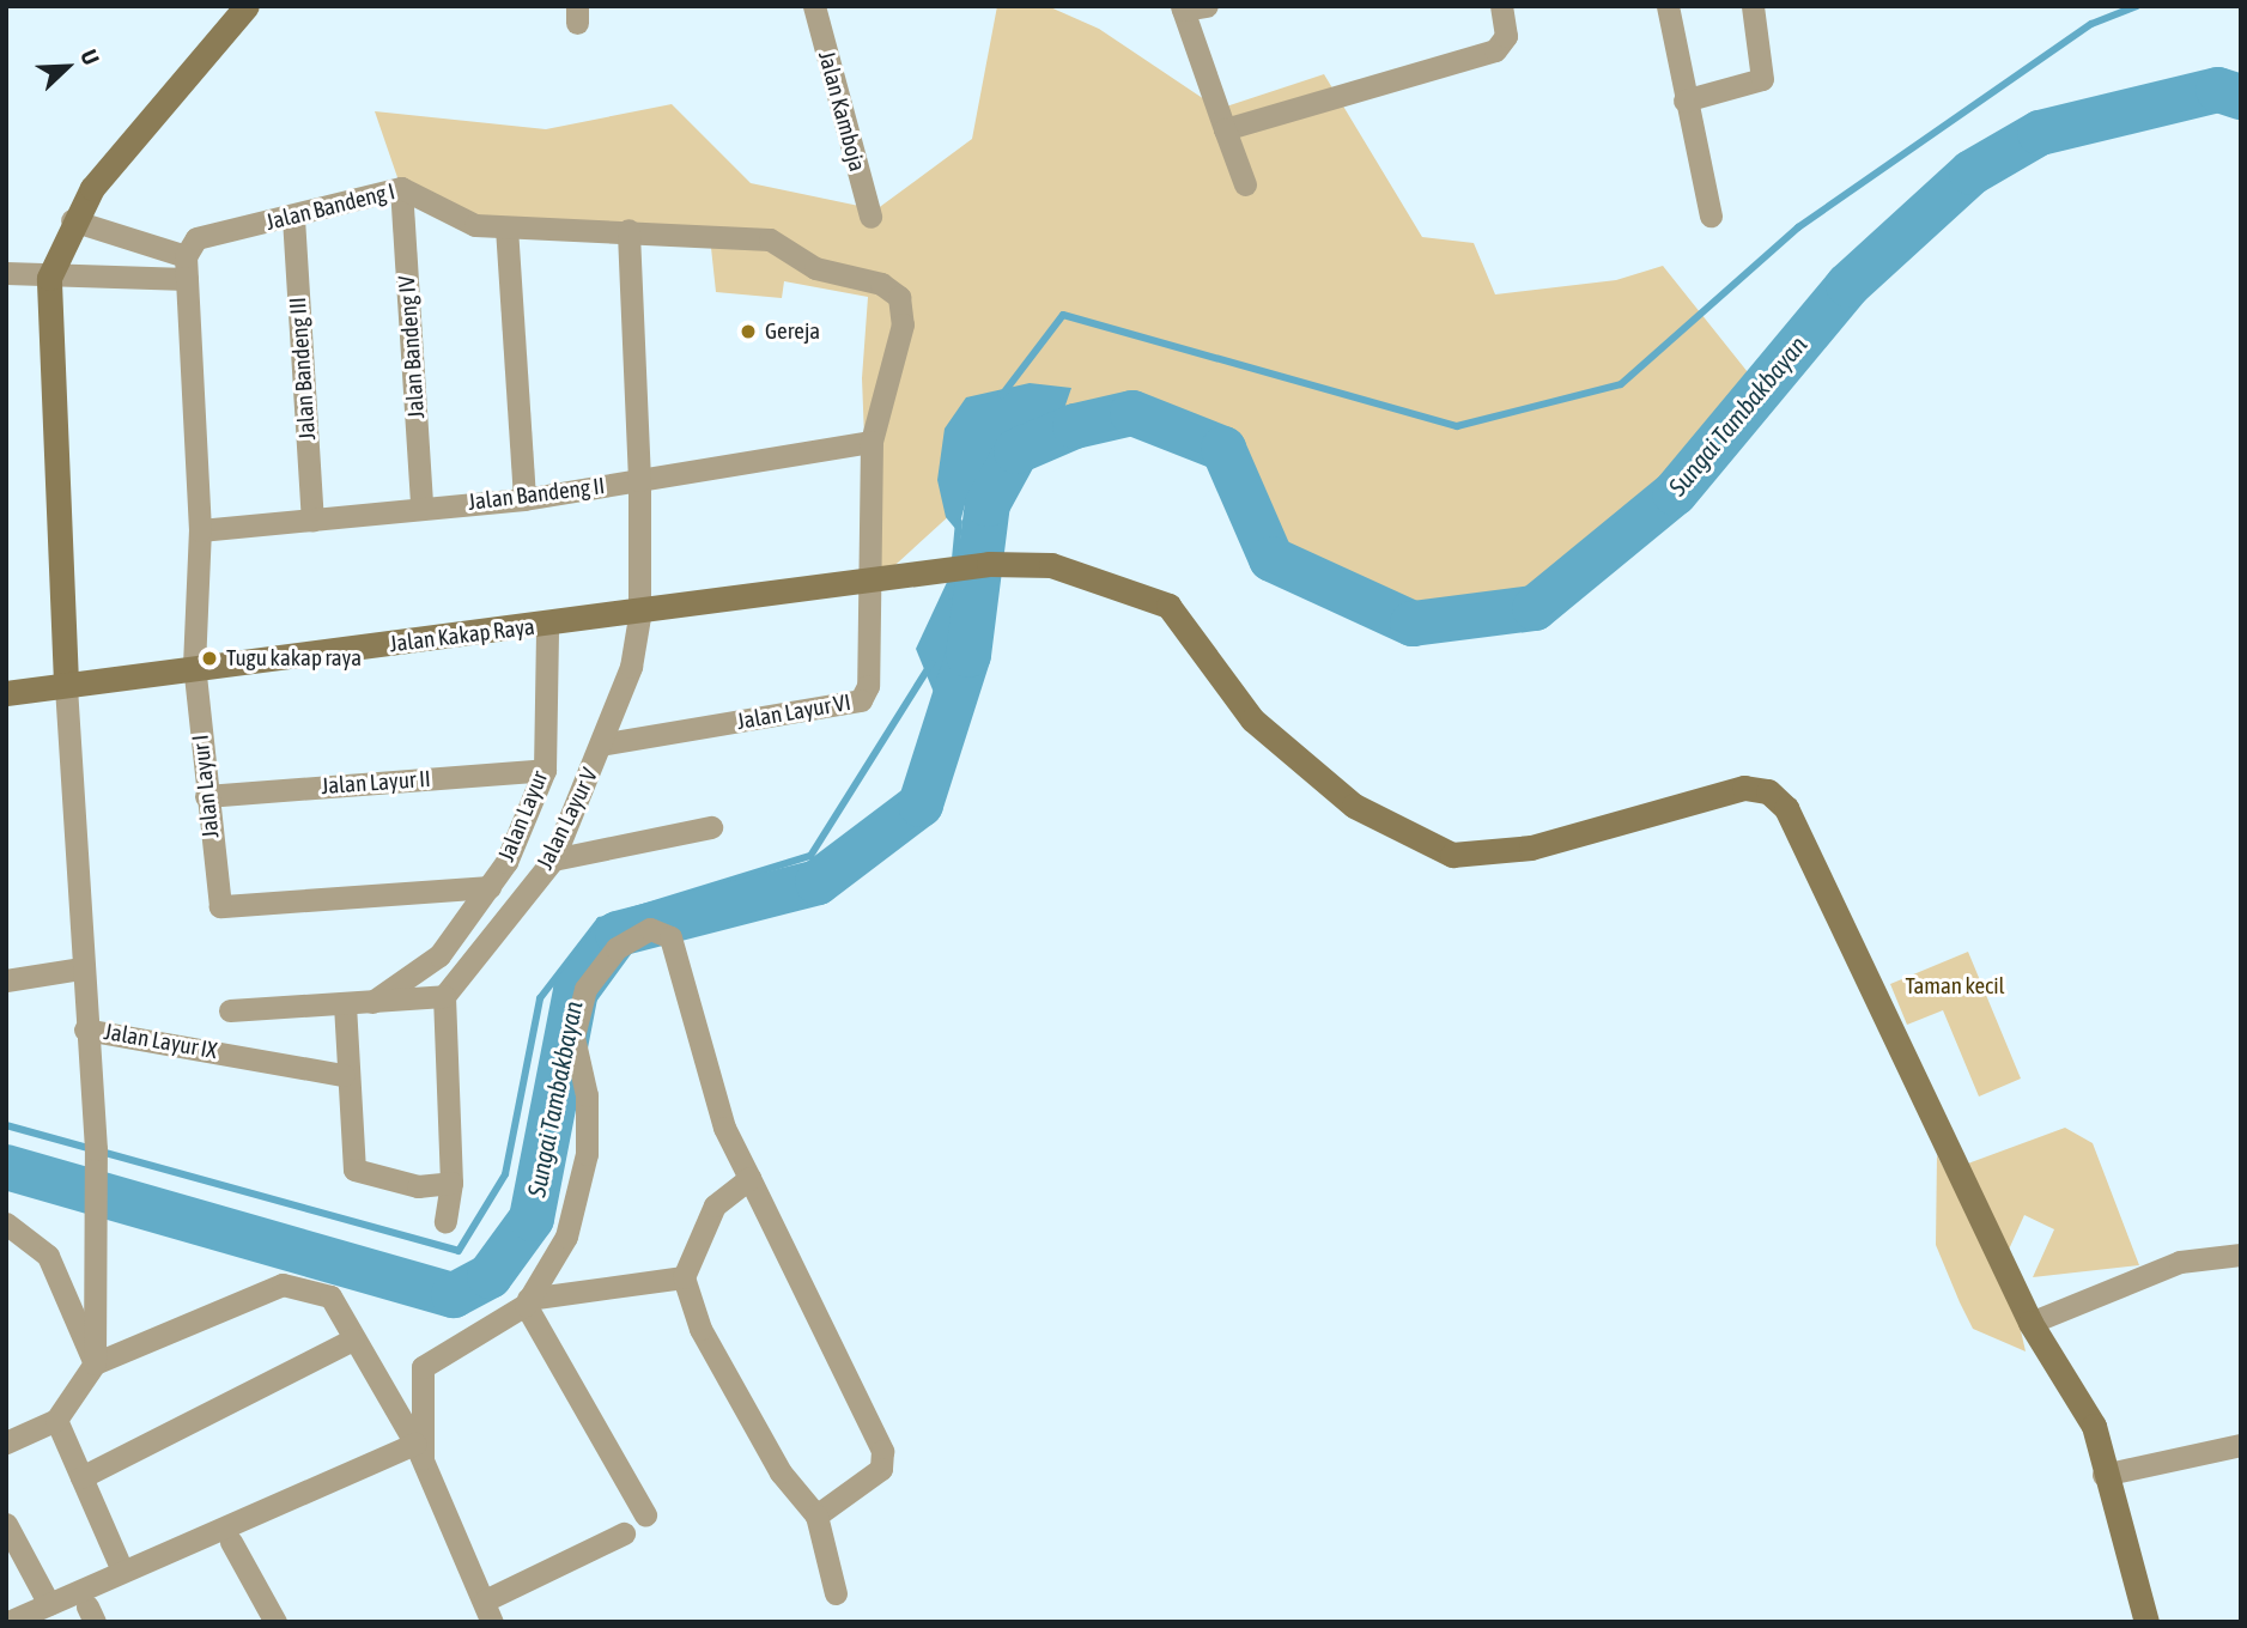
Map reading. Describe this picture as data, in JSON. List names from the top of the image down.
{
  "streets": {
    "street": [
      "Jalan Kamboja",
      "Jalan Bandeng I",
      "Jalan Bandeng IV",
      "Jalan Bandeng III",
      "Jalan Bandeng II",
      "Jalan Kakap Raya",
      "Jalan Layur VI",
      "Jalan Layur II",
      "Jalan Layur I",
      "Jalan Layur",
      "Jalan Layur V",
      "Jalan Layur IX"
    ]
  },
  "crossings": [
    ["Jalan Bandeng I", "Jalan Bandeng IV"],
    ["Jalan Bandeng I", "Jalan Bandeng III"],
    ["Jalan Bandeng I", "Jalan Bandeng II"],
    ["Jalan Bandeng I", "Jalan Kakap Raya"],
    ["Jalan Bandeng I", "Jalan Layur VI"],
    ["Jalan Bandeng I", "Jalan Layur V"],
    ["Jalan Bandeng IV", "Jalan Bandeng II"],
    ["Jalan Bandeng III", "Jalan Bandeng II"],
    ["Jalan Bandeng II", "Jalan Layur V"],
    ["Jalan Kakap Raya", "Jalan Layur VI"],
    ["Jalan Kakap Raya", "Jalan Layur I"],
    ["Jalan Kakap Raya", "Jalan Layur"],
    ["Jalan Kakap Raya", "Jalan Layur V"],
    ["Jalan Layur VI", "Jalan Layur V"],
    ["Jalan Layur II", "Jalan Layur I"],
    ["Jalan Layur II", "Jalan Layur"],
    ["Jalan Layur I", "Jalan Layur"]
  ],
  "water": ["Sungai Tambakbayan"],
  "parks": ["Taman kecil"],
  "places": ["Gereja", "Tugu kakap raya"],
  "north": "top right"
}
